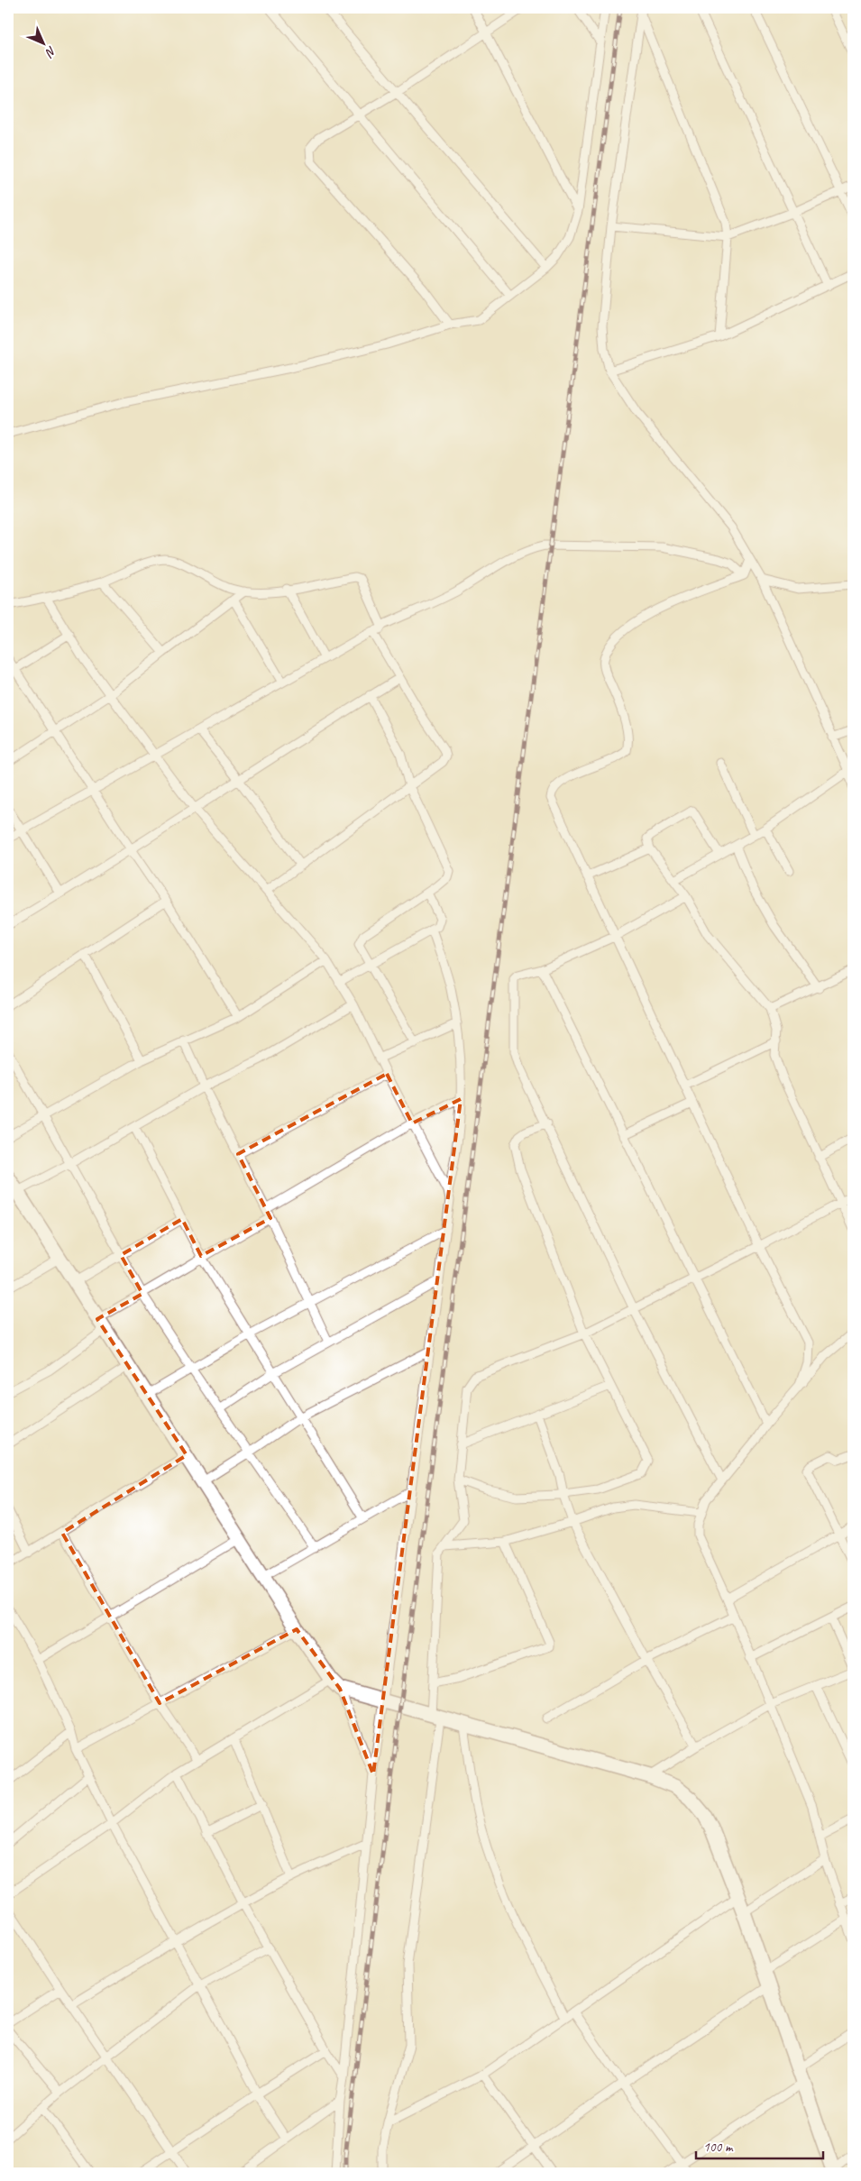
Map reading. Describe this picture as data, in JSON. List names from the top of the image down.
{
  "scale_bar": "100 m",
  "north": "bottom right"
}
